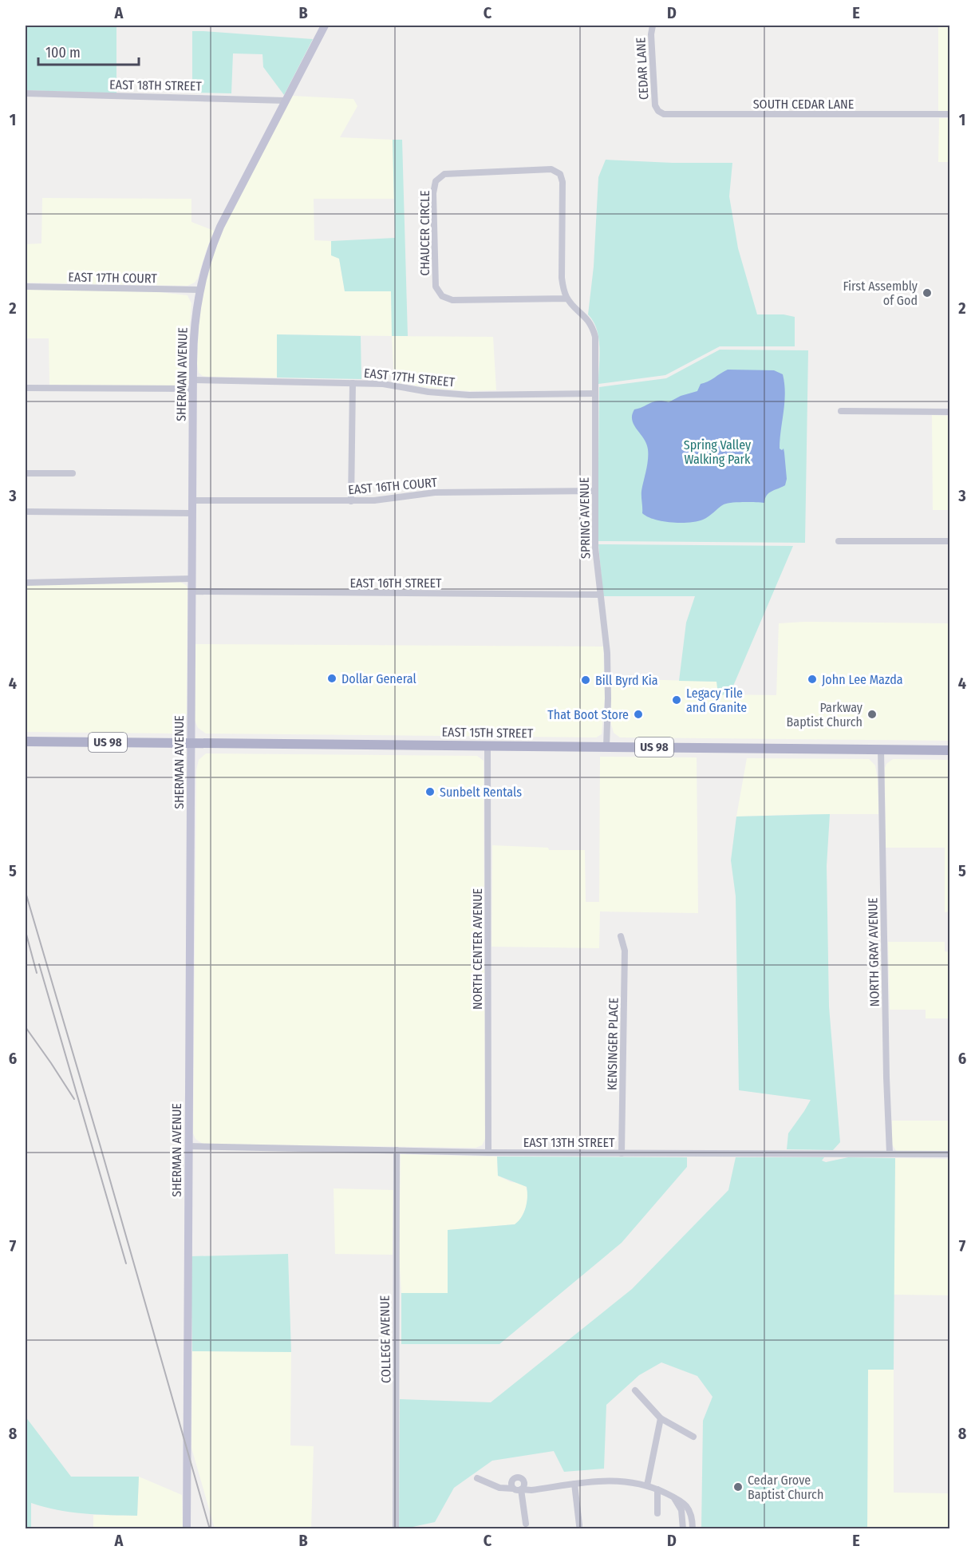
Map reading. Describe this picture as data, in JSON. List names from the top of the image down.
{
  "streets": {
    "main road": ["EAST 15TH STREET", "US 98"],
    "street": [
      "CEDAR LANE",
      "EAST 18TH STREET",
      "SOUTH CEDAR LANE",
      "CHAUCER CIRCLE",
      "EAST 17TH COURT",
      "SHERMAN AVENUE",
      "EAST 17TH STREET",
      "EAST 16TH COURT",
      "SPRING AVENUE",
      "EAST 16TH STREET",
      "NORTH CENTER AVENUE",
      "NORTH GRAY AVENUE",
      "KENSINGER PLACE",
      "EAST 13TH STREET",
      "COLLEGE AVENUE"
    ]
  },
  "crossings": [
    ["CEDAR LANE", "SOUTH CEDAR LANE"],
    ["EAST 18TH STREET", "SHERMAN AVENUE"],
    ["CHAUCER CIRCLE", "SPRING AVENUE"],
    ["EAST 17TH COURT", "SHERMAN AVENUE"],
    ["SHERMAN AVENUE", "EAST 17TH STREET"],
    ["SHERMAN AVENUE", "EAST 16TH COURT"],
    ["SHERMAN AVENUE", "EAST 16TH STREET"],
    ["SHERMAN AVENUE", "EAST 15TH STREET"],
    ["SHERMAN AVENUE", "EAST 13TH STREET"],
    ["EAST 17TH STREET", "SPRING AVENUE"],
    ["EAST 16TH COURT", "SPRING AVENUE"],
    ["SPRING AVENUE", "EAST 16TH STREET"],
    ["SPRING AVENUE", "EAST 15TH STREET"],
    ["EAST 15TH STREET", "NORTH CENTER AVENUE"],
    ["EAST 15TH STREET", "NORTH GRAY AVENUE"],
    ["NORTH CENTER AVENUE", "EAST 13TH STREET"],
    ["NORTH GRAY AVENUE", "EAST 13TH STREET"],
    ["KENSINGER PLACE", "EAST 13TH STREET"],
    ["EAST 13TH STREET", "COLLEGE AVENUE"]
  ],
  "parks": ["Spring Valley Walking Park"],
  "places": [
    "First Assembly of God",
    "Dollar General",
    "John Lee Mazda",
    "Bill Byrd Kia",
    "Legacy Tile and Granite",
    "That Boot Store",
    "Parkway Baptist Church",
    "Sunbelt Rentals",
    "Cedar Grove Baptist Church"
  ],
  "scale_bar": "100 m",
  "grid": {
    "columns": [
      "A",
      "B",
      "C",
      "D",
      "E"
    ],
    "rows": [
      "1",
      "2",
      "3",
      "4",
      "5",
      "6",
      "7",
      "8"
    ]
  }
}
